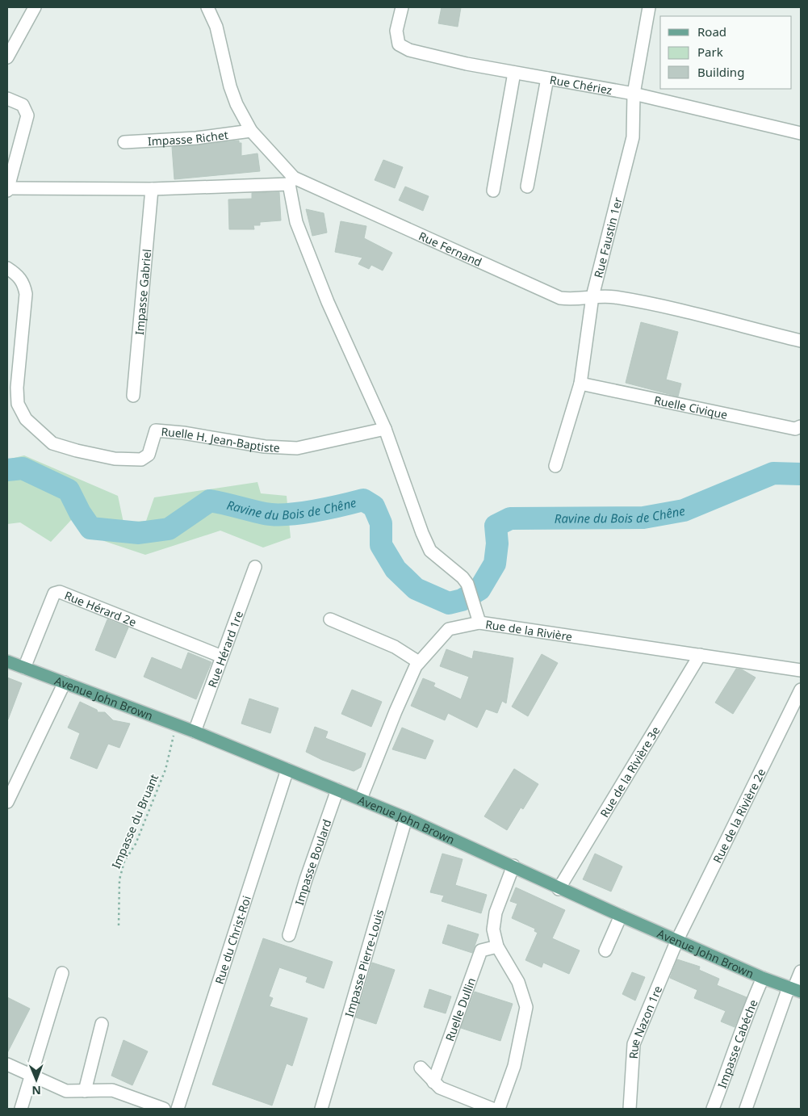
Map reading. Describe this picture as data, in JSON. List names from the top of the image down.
{
  "streets": {
    "main road": ["Avenue John Brown"],
    "street": [
      "Rue Chériez",
      "Impasse Richet",
      "Rue Faustin 1er",
      "Rue Fernand",
      "Impasse Gabriel",
      "Ruelle Civique",
      "Ruelle H. Jean-Baptiste",
      "Rue Hérard 2e",
      "Rue de la Rivière",
      "Rue Hérard 1re",
      "Rue de la Rivière 3e",
      "Rue de la Rivière 2e",
      "Impasse Boulard",
      "Rue du Christ-Roi",
      "Impasse Pierre-Louis",
      "Ruelle Dullin",
      "Rue Nazon 1re",
      "Impasse Cabéche"
    ],
    "path": ["Impasse du Bruant"]
  },
  "crossings": [
    ["Rue Chériez", "Rue Faustin 1er"],
    ["Impasse Richet", "Rue Fernand"],
    ["Rue Faustin 1er", "Rue Fernand"],
    ["Rue Faustin 1er", "Ruelle Civique"],
    ["Rue Hérard 2e", "Rue Hérard 1re"],
    ["Rue Hérard 2e", "Avenue John Brown"],
    ["Rue de la Rivière", "Avenue John Brown"],
    ["Rue de la Rivière", "Rue de la Rivière 3e"],
    ["Rue Hérard 1re", "Avenue John Brown"],
    ["Avenue John Brown", "Rue de la Rivière 3e"],
    ["Avenue John Brown", "Rue de la Rivière 2e"],
    ["Avenue John Brown", "Impasse du Bruant"],
    ["Avenue John Brown", "Impasse Boulard"],
    ["Avenue John Brown", "Rue du Christ-Roi"],
    ["Avenue John Brown", "Impasse Pierre-Louis"],
    ["Avenue John Brown", "Rue Nazon 1re"],
    ["Avenue John Brown", "Impasse Cabéche"],
    ["Rue de la Rivière 2e", "Rue Nazon 1re"]
  ],
  "water": ["Ravine du Bois de Chêne"],
  "legend": ["Road", "Park", "Building"],
  "north": "bottom"
}
